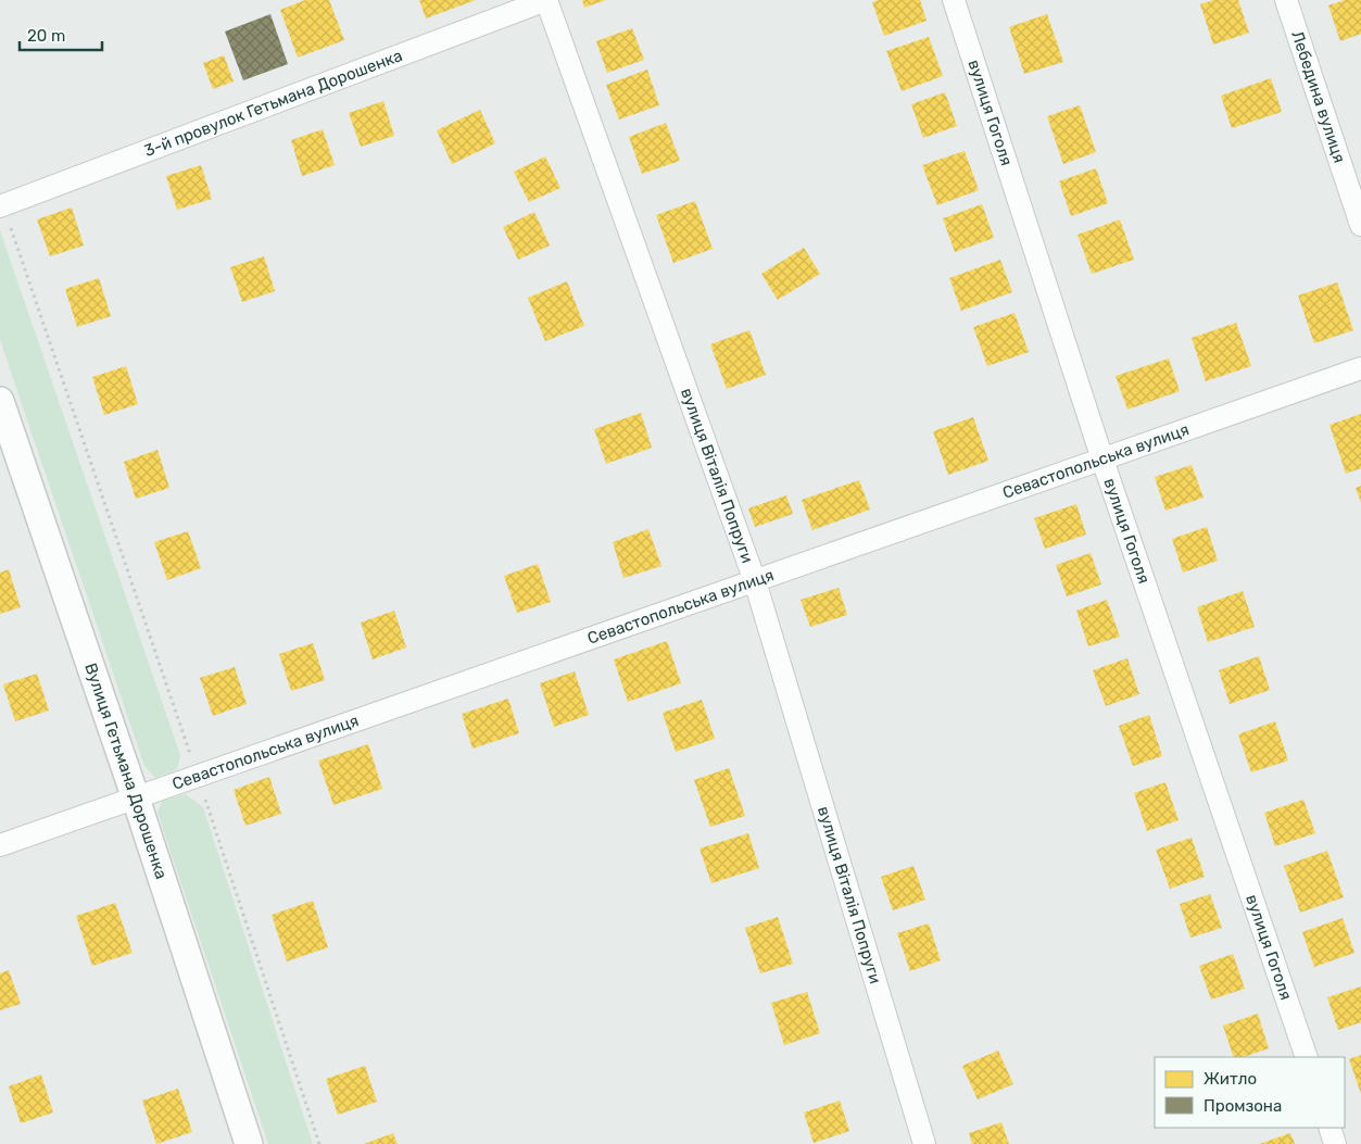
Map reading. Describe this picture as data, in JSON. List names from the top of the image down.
{
  "streets": {
    "street": [
      "Лебедина вулиця",
      "3-й провулок Гетьмана Дорошенка",
      "вулиця Гоголя",
      "Севастопольська вулиця",
      "вулиця Віталія Попруги",
      "Вулиця Гетьмана Дорошенка"
    ]
  },
  "crossings": [
    ["3-й провулок Гетьмана Дорошенка", "вулиця Віталія Попруги"],
    ["вулиця Гоголя", "Севастопольська вулиця"],
    ["Севастопольська вулиця", "вулиця Віталія Попруги"],
    ["Севастопольська вулиця", "Вулиця Гетьмана Дорошенка"]
  ],
  "legend": ["Житло", "Промзона"],
  "scale_bar": "20 m"
}
